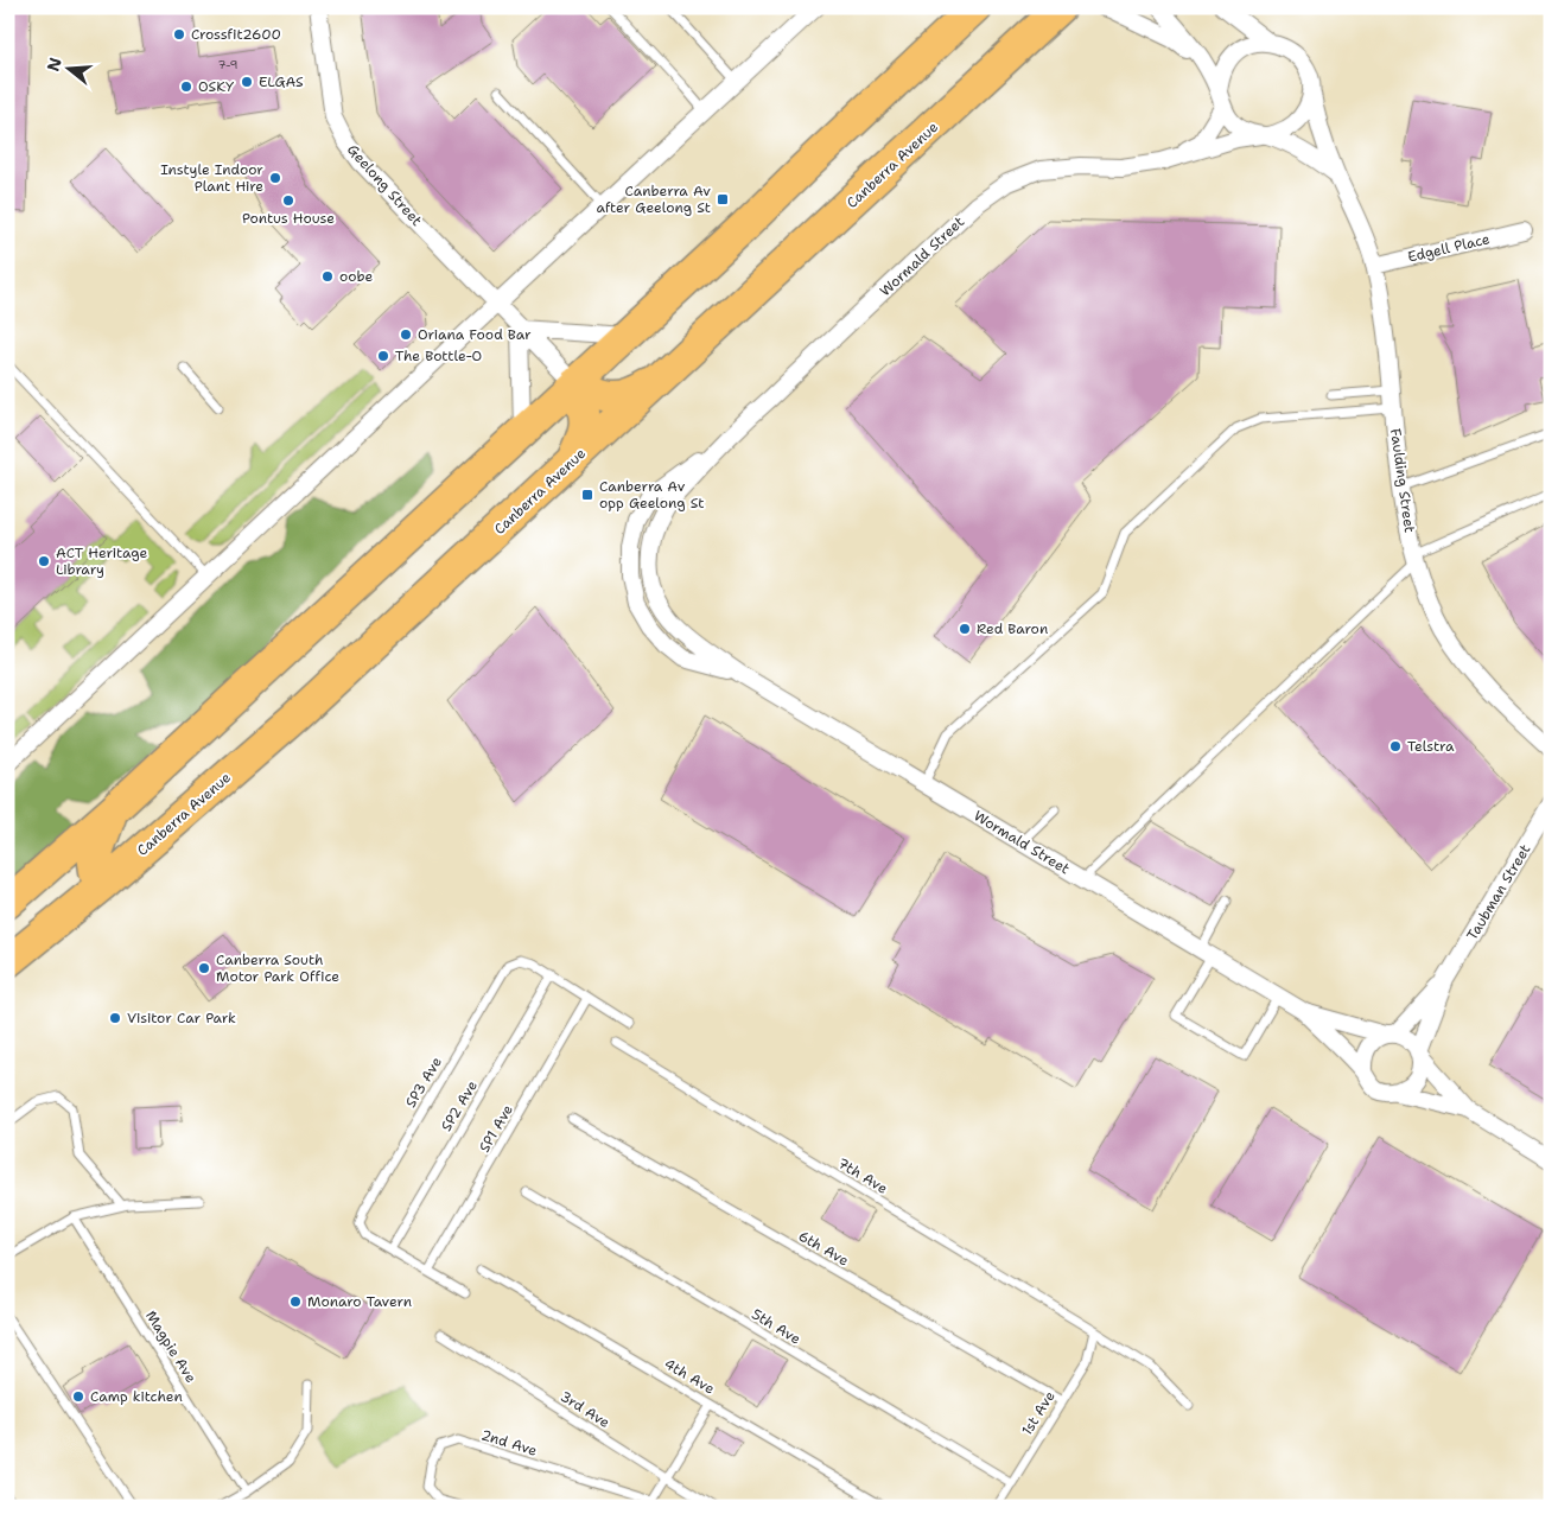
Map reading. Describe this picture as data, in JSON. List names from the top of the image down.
{
  "streets": {
    "highway": ["Canberra Avenue"],
    "street": [
      "Geelong Street",
      "Edgell Place",
      "Wormald Street",
      "Faulding Street",
      "Taubman Street"
    ],
    "lane": [
      "SP3 Ave",
      "SP2 Ave",
      "SP1 Ave",
      "7th Ave",
      "6th Ave",
      "5th Ave",
      "Magpie Ave",
      "4th Ave",
      "3rd Ave",
      "1st Ave",
      "2nd Ave"
    ]
  },
  "crossings": [
    ["Edgell Place", "Faulding Street"],
    ["Wormald Street", "Faulding Street"],
    ["Wormald Street", "Taubman Street"],
    ["SP3 Ave", "SP2 Ave"],
    ["SP3 Ave", "SP1 Ave"],
    ["7th Ave", "1st Ave"],
    ["6th Ave", "1st Ave"],
    ["5th Ave", "1st Ave"],
    ["4th Ave", "2nd Ave"],
    ["3rd Ave", "2nd Ave"]
  ],
  "places": {
    "other": [
      "Crossfit2600",
      "ELGAS",
      "OSKY",
      "Instyle Indoor Plant Hire",
      "Pontus House",
      "oobe",
      "Oriana Food Bar",
      "The Bottle-O",
      "ACT Heritage Library",
      "Red Baron",
      "Telstra",
      "Canberra South Motor Park Office",
      "Visitor Car Park",
      "Monaro Tavern",
      "Camp kitchen"
    ],
    "transit": ["Canberra Av after Geelong St", "Canberra Av opp Geelong St"]
  },
  "house_numbers": ["7-9"],
  "north": "left"
}
